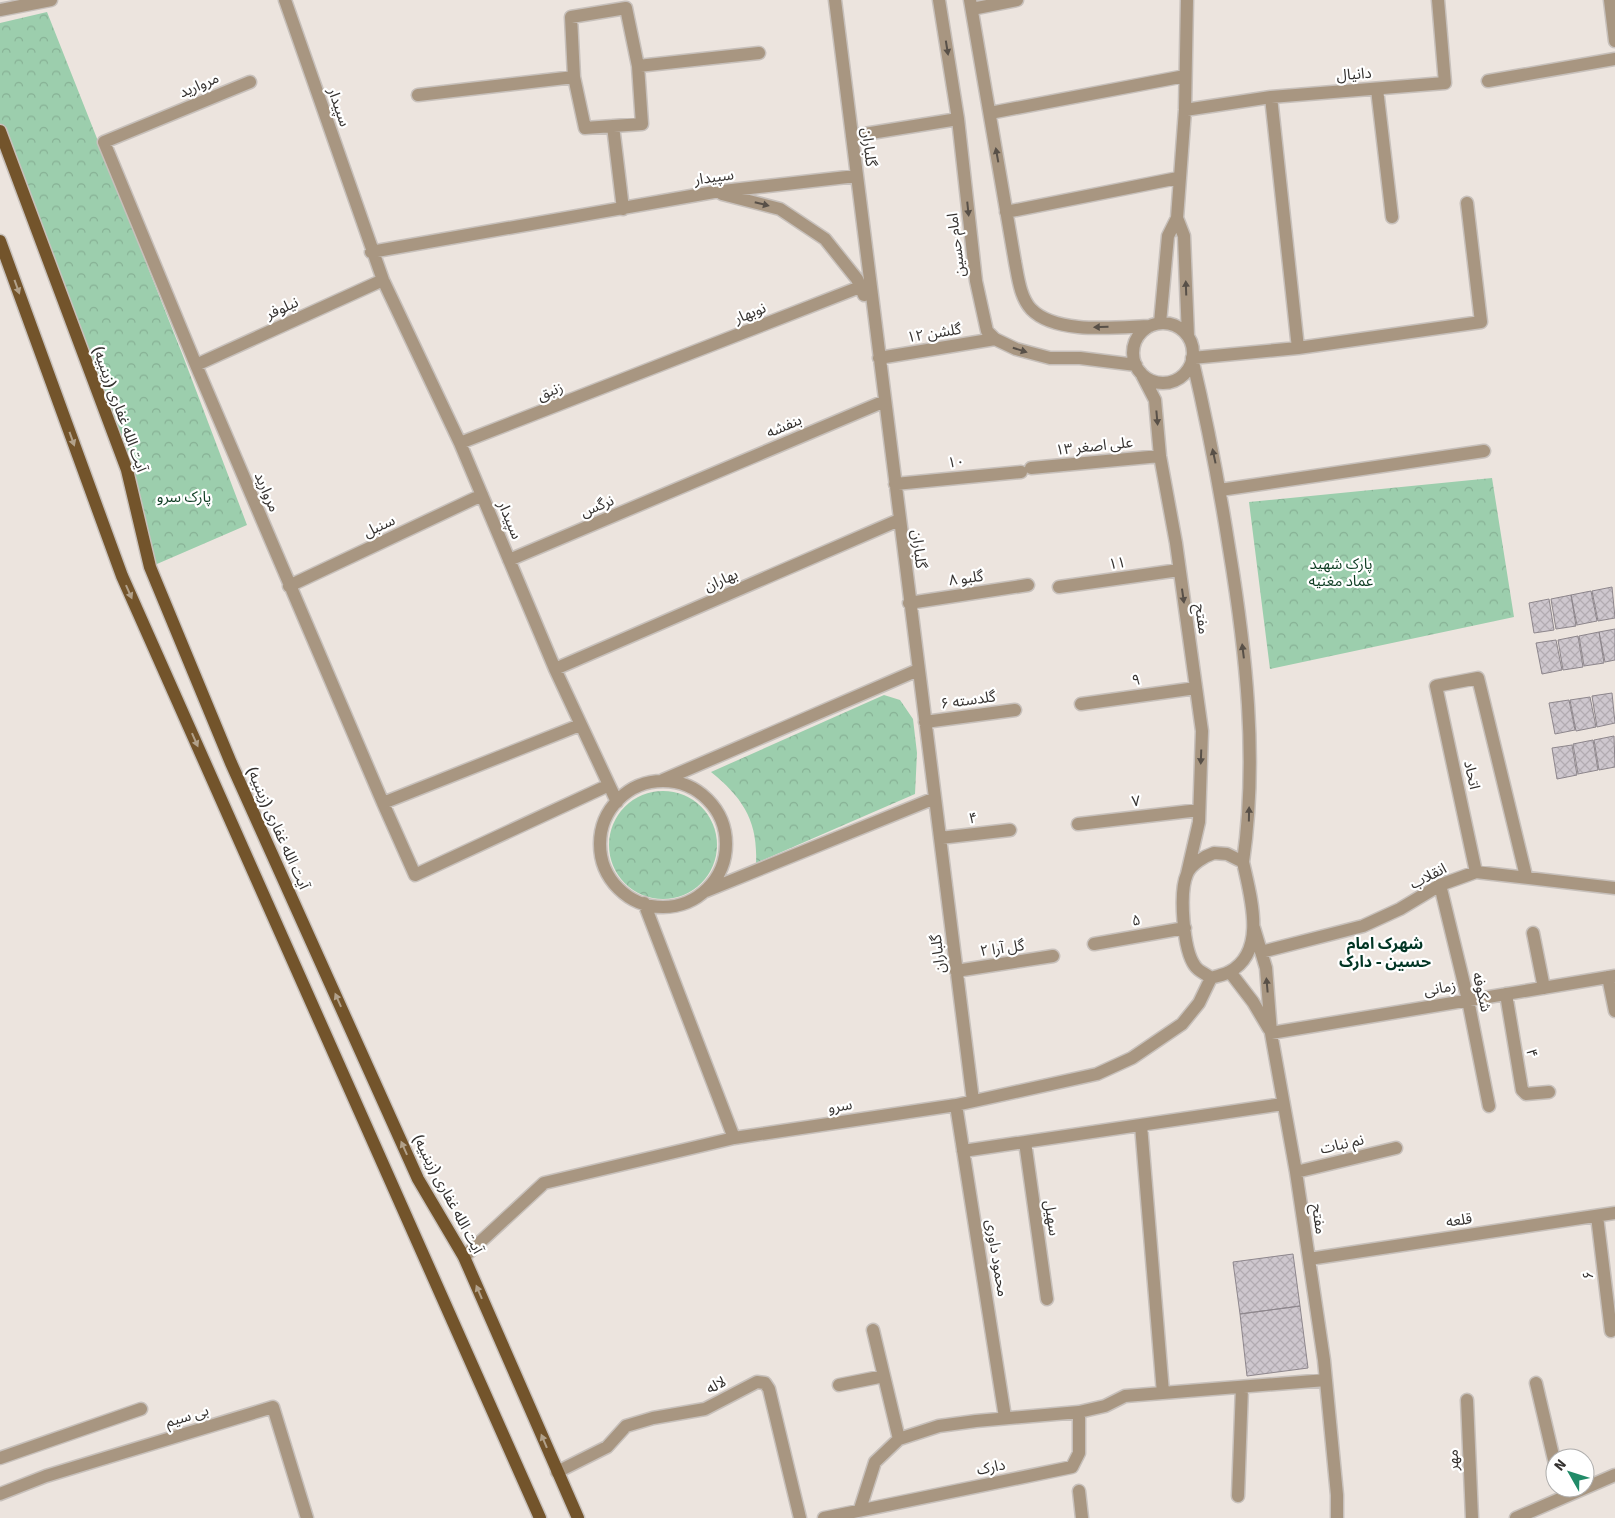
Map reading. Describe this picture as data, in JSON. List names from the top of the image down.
{
  "streets": {
    "main road": ["آیت الله غفاری (زینبیه)"],
    "street": [
      "دانیال",
      "مروارید",
      "سپیدار",
      "گلباران",
      "امام حسین",
      "نیلوفر",
      "نوبهار",
      "گلشن ۱۲",
      "زنبق",
      "بنفشه",
      "علی اصغر ۱۳",
      "۱۰",
      "نرگس",
      "سنبل",
      "۱۱",
      "گلبو ۸",
      "بهاران",
      "مفتح",
      "۹",
      "گلدسته ۶",
      "اتحاد",
      "۷",
      "۴",
      "انقلاب",
      "۵",
      "گل آرا ۲",
      "زمانی",
      "شکوفه",
      "سرو",
      "نم نبات",
      "سهیل",
      "قلعه",
      "محمود داوری",
      "۶",
      "لاله",
      "بی سیم",
      "مهر",
      "دارک"
    ]
  },
  "crossings": [
    ["مروارید", "سپیدار"],
    ["مروارید", "نیلوفر"],
    ["مروارید", "سنبل"],
    ["سپیدار", "گلباران"],
    ["سپیدار", "نیلوفر"],
    ["سپیدار", "زنبق"],
    ["سپیدار", "نرگس"],
    ["سپیدار", "سنبل"],
    ["سپیدار", "بهاران"],
    ["گلباران", "گلشن ۱۲"],
    ["گلباران", "بنفشه"],
    ["گلباران", "۱۰"],
    ["گلباران", "گلبو ۸"],
    ["گلباران", "بهاران"],
    ["گلباران", "گلدسته ۶"],
    ["گلباران", "۴"],
    ["گلباران", "گل آرا ۲"],
    ["گلباران", "سرو"],
    ["امام حسین", "گلشن ۱۲"],
    ["نوبهار", "زنبق"],
    ["آیت الله غفاری (زینبیه)", "سرو"],
    ["آیت الله غفاری (زینبیه)", "لاله"],
    ["بنفشه", "نرگس"],
    ["علی اصغر ۱۳", "۱۰"],
    ["علی اصغر ۱۳", "مفتح"],
    ["۱۱", "مفتح"],
    ["مفتح", "۹"],
    ["مفتح", "۷"],
    ["مفتح", "انقلاب"],
    ["مفتح", "۵"],
    ["مفتح", "زمانی"],
    ["مفتح", "سرو"],
    ["مفتح", "نم نبات"],
    ["مفتح", "قلعه"],
    ["اتحاد", "انقلاب"],
    ["۴", "زمانی"],
    ["انقلاب", "شکوفه"],
    ["زمانی", "شکوفه"],
    ["سرو", "محمود داوری"],
    ["قلعه", "۶"]
  ],
  "districts": ["شهرک امام حسین - دارک"],
  "parks": ["پارک سرو", "پارک شهید عماد مغنیه"],
  "north": "top left"
}
